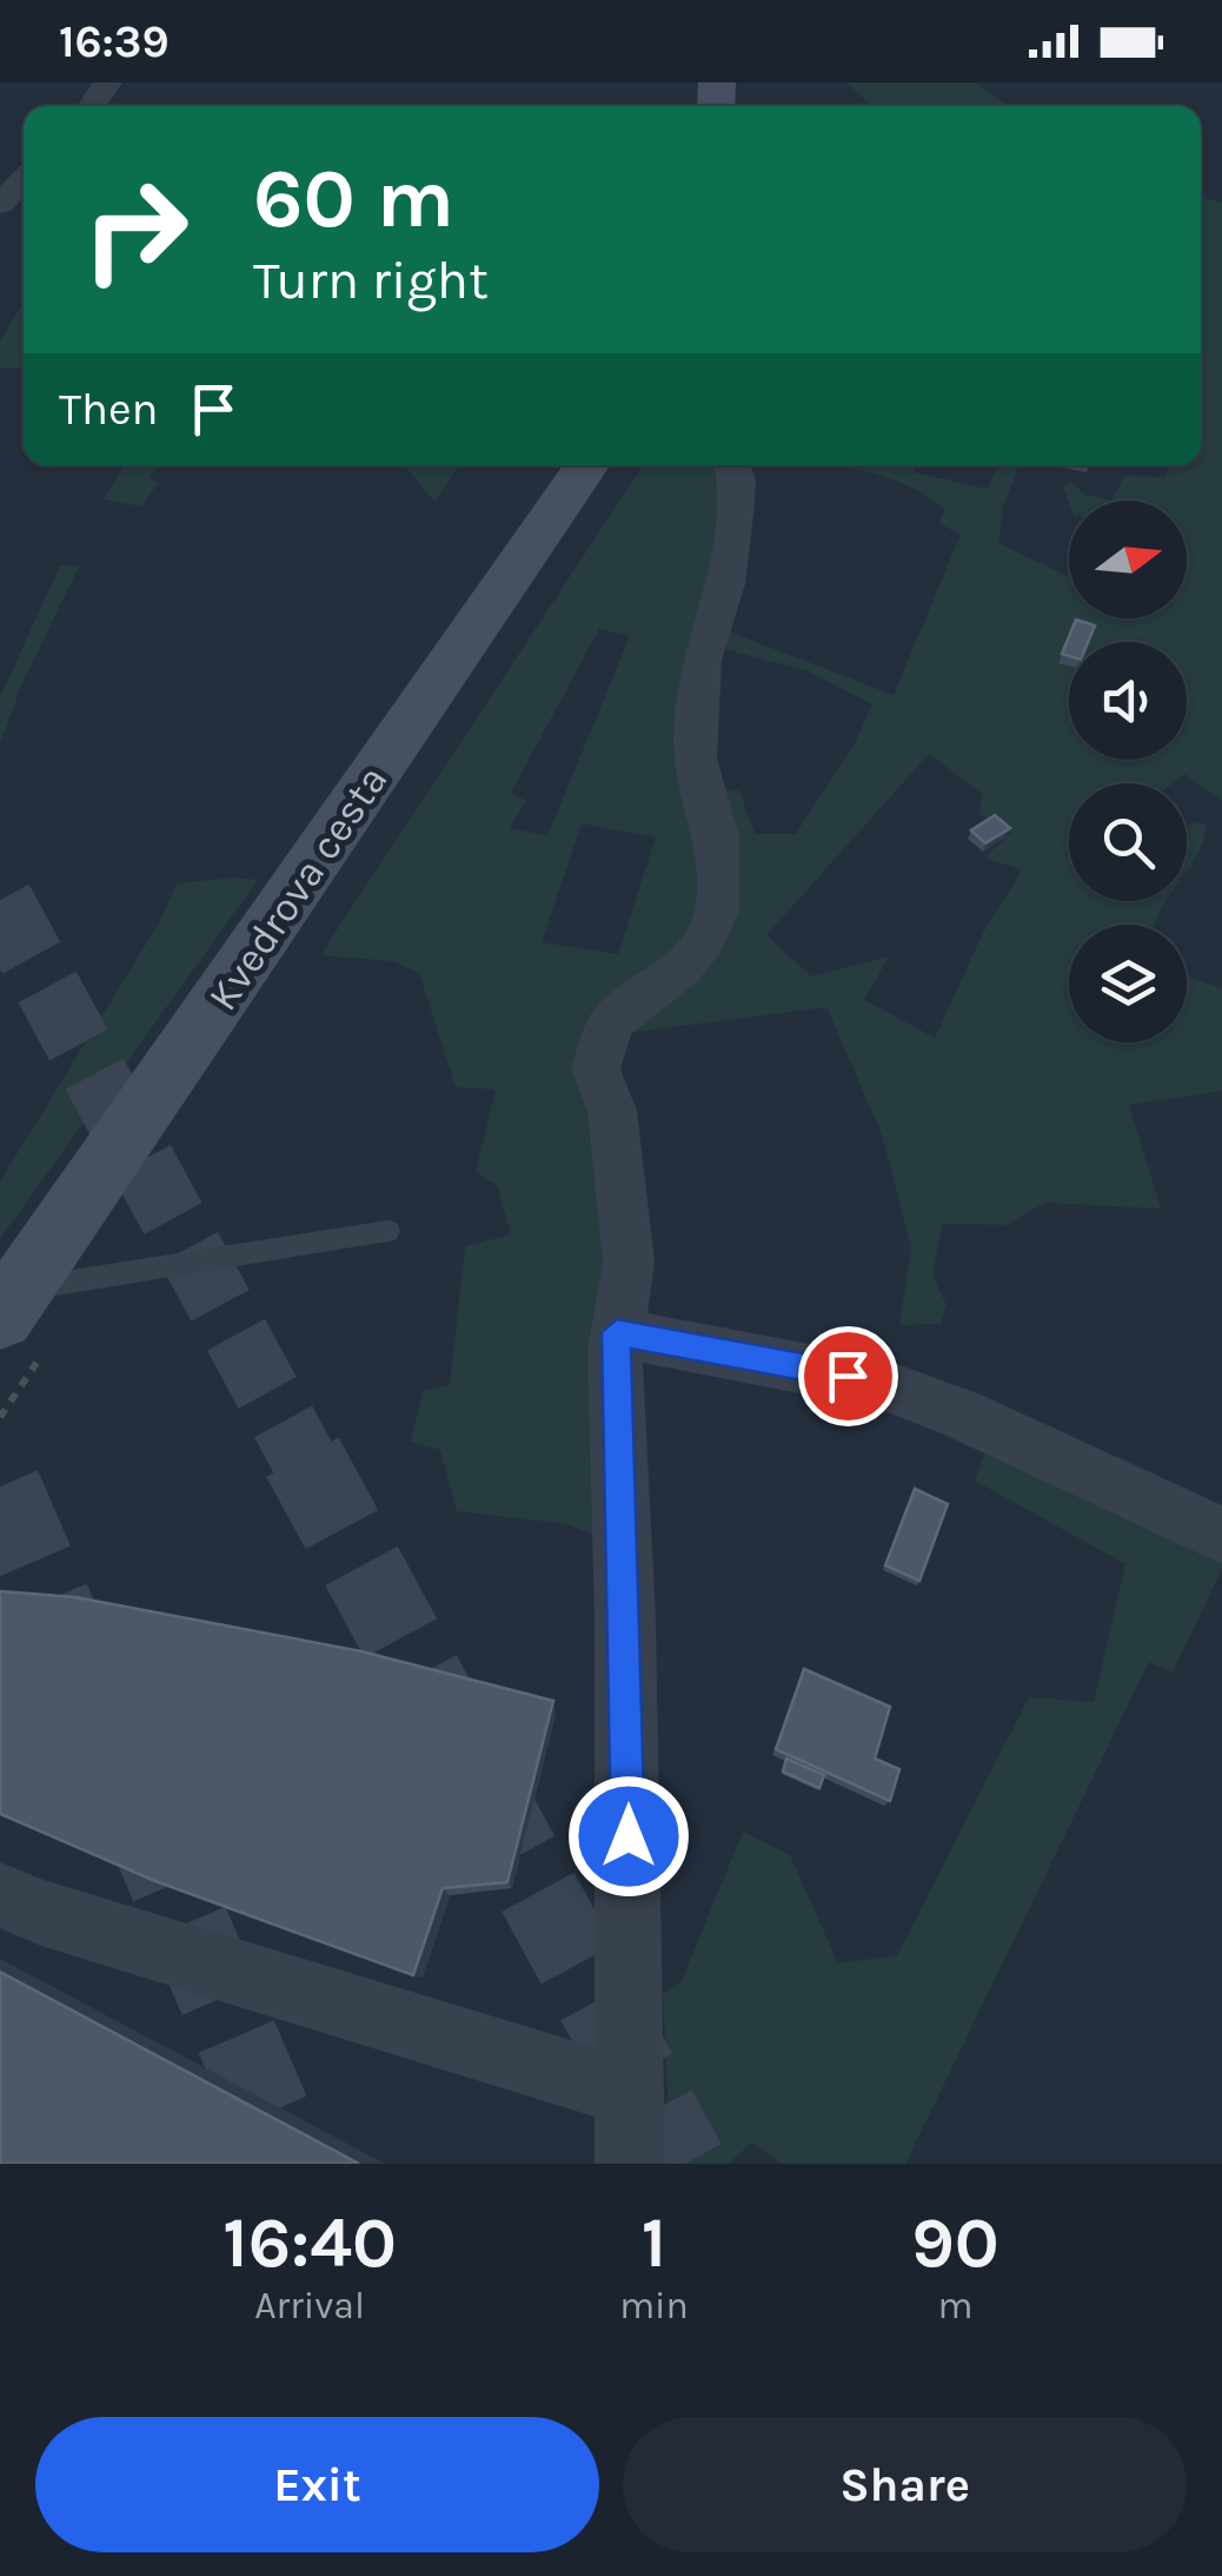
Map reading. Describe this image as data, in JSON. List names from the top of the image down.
{
  "streets": {
    "street": ["Kvedrova cesta"]
  },
  "north": "right",
  "page": {
    "status": "16:39",
    "turn": ["60 m", "Turn right"],
    "then": "Then",
    "eta": [
      "16:40",
      "Arrival",
      "1",
      "min",
      "90",
      "m"
    ],
    "buttons": ["Exit", "Share"]
  }
}
